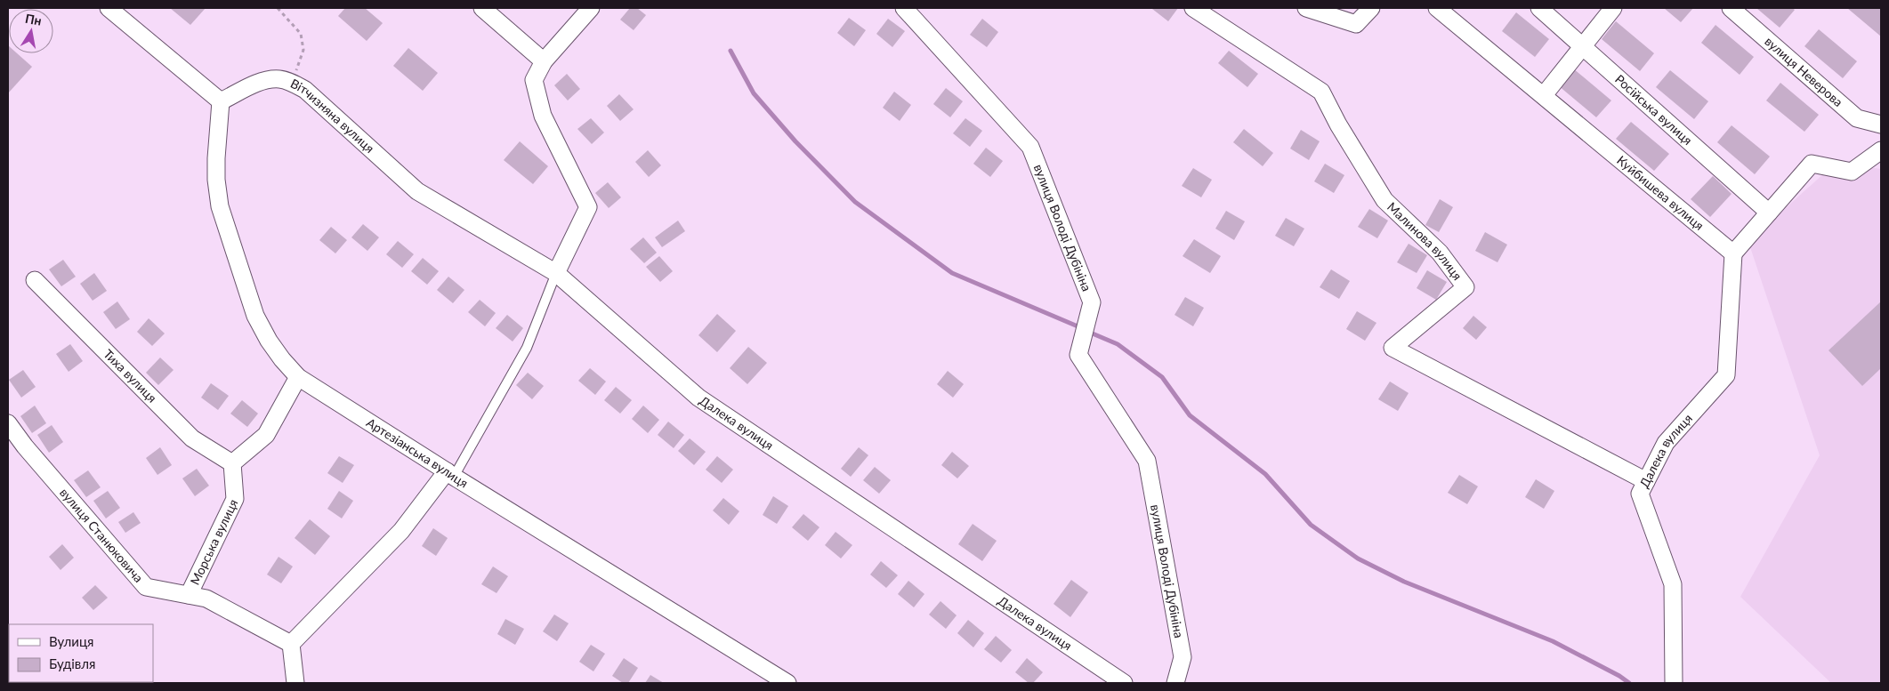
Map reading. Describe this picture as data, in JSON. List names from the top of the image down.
{
  "streets": {
    "street": [
      "вулиця Неверова",
      "Російська вулиця",
      "Вітчизняна вулиця",
      "Куйбишева вулиця",
      "вулиця Володі Дубініна",
      "Малинова вулиця",
      "Тиха вулиця",
      "Далека вулиця",
      "Артезіанська вулиця",
      "вулиця Станюковича",
      "Морська вулиця"
    ]
  },
  "crossings": [
    ["Вітчизняна вулиця", "Далека вулиця"],
    ["Вітчизняна вулиця", "Артезіанська вулиця"],
    ["Куйбишева вулиця", "Далека вулиця"],
    ["Малинова вулиця", "Далека вулиця"],
    ["Тиха вулиця", "Морська вулиця"],
    ["вулиця Станюковича", "Морська вулиця"]
  ],
  "legend": ["Вулиця", "Будівля"],
  "north": "top"
}
